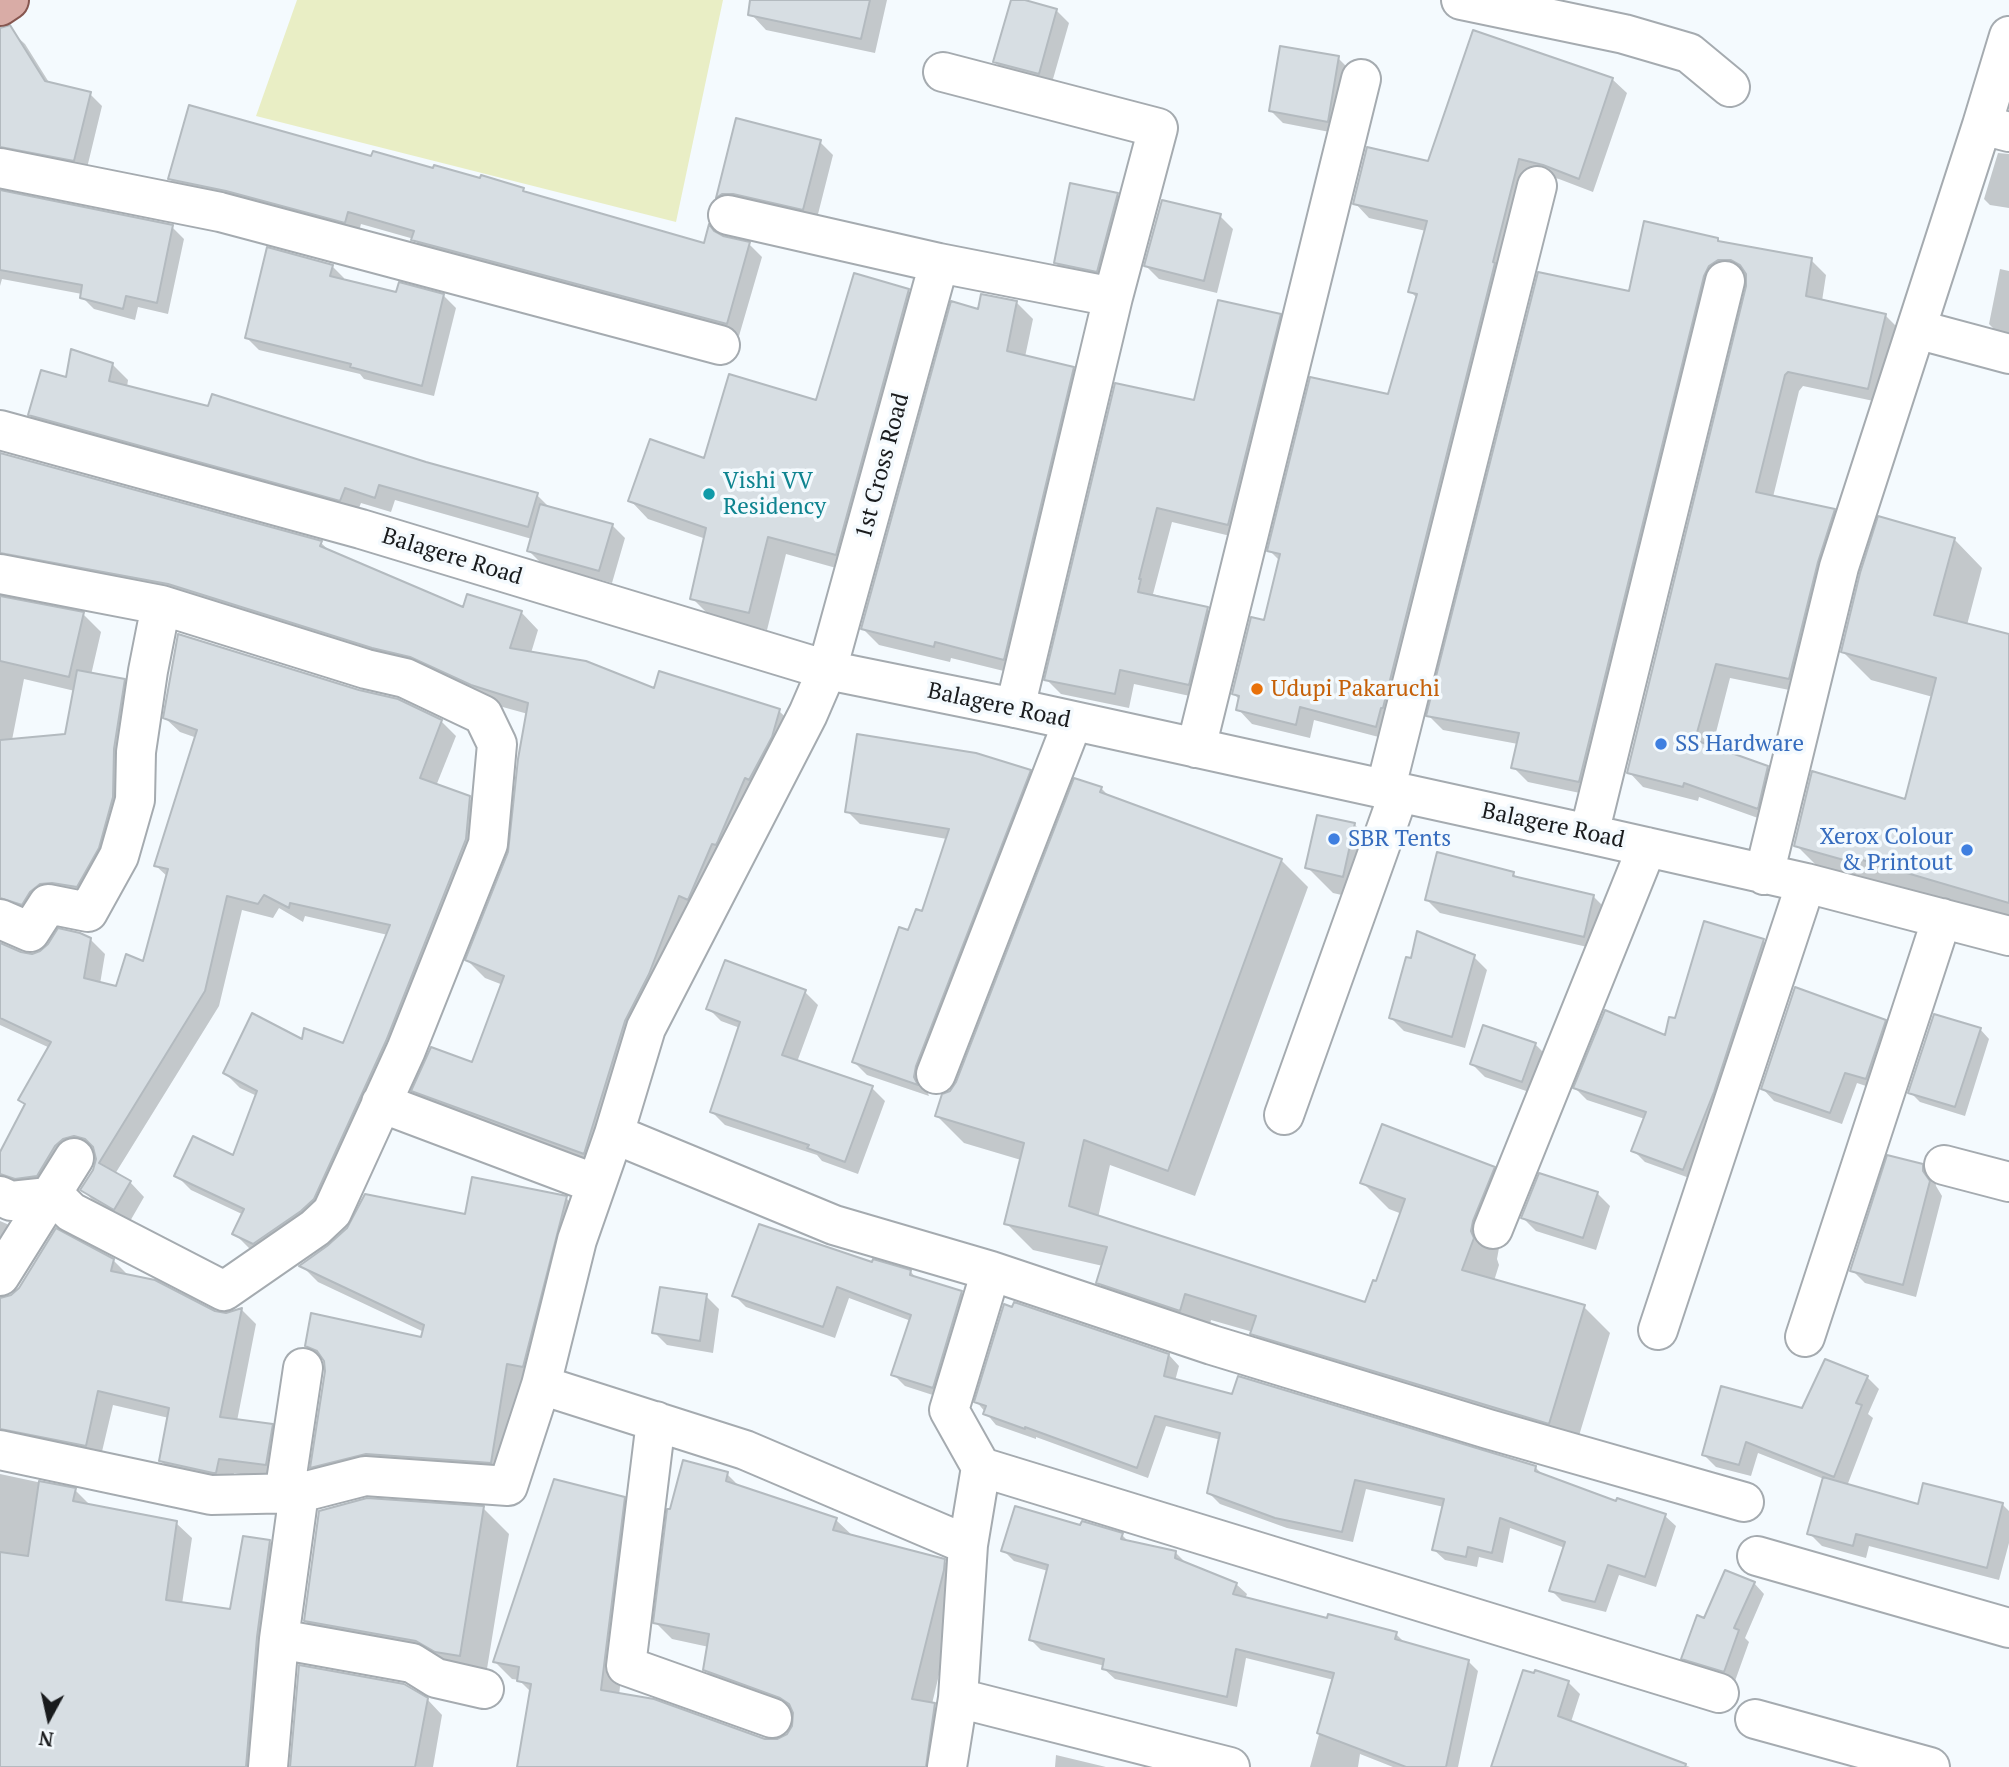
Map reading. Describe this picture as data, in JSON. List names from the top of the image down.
{
  "streets": {
    "street": ["1st Cross Road", "Balagere Road"]
  },
  "crossings": [
    ["1st Cross Road", "Balagere Road"]
  ],
  "places": [
    "Vishi VV Residency",
    "Udupi Pakaruchi",
    "SS Hardware",
    "SBR Tents",
    "Xerox Colour & Printout"
  ],
  "north": "bottom"
}
